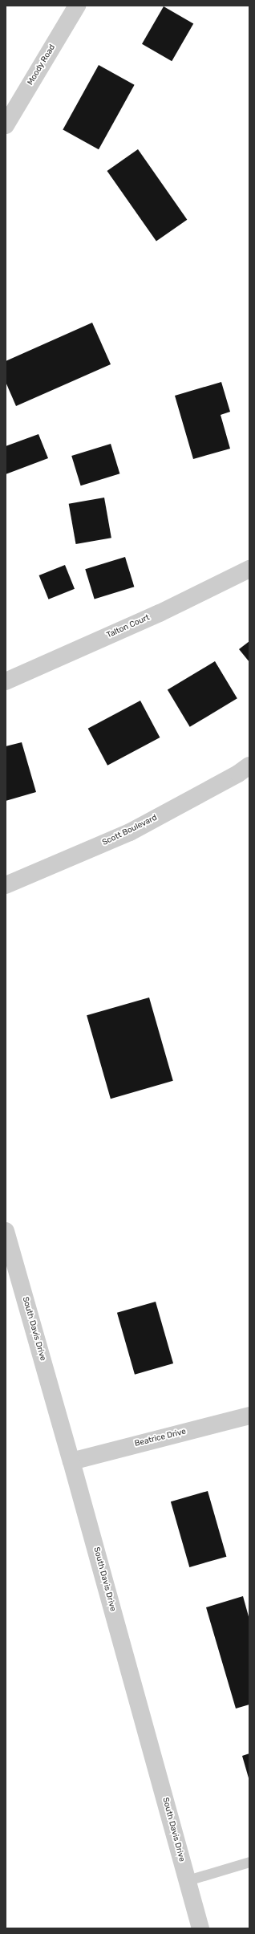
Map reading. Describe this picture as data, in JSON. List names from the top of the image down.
{
  "streets": {
    "street": [
      "Moody Road",
      "Talton Court",
      "Scott Boulevard",
      "South Davis Drive",
      "Beatrice Drive"
    ]
  },
  "crossings": [
    ["South Davis Drive", "Beatrice Drive"]
  ]
}
